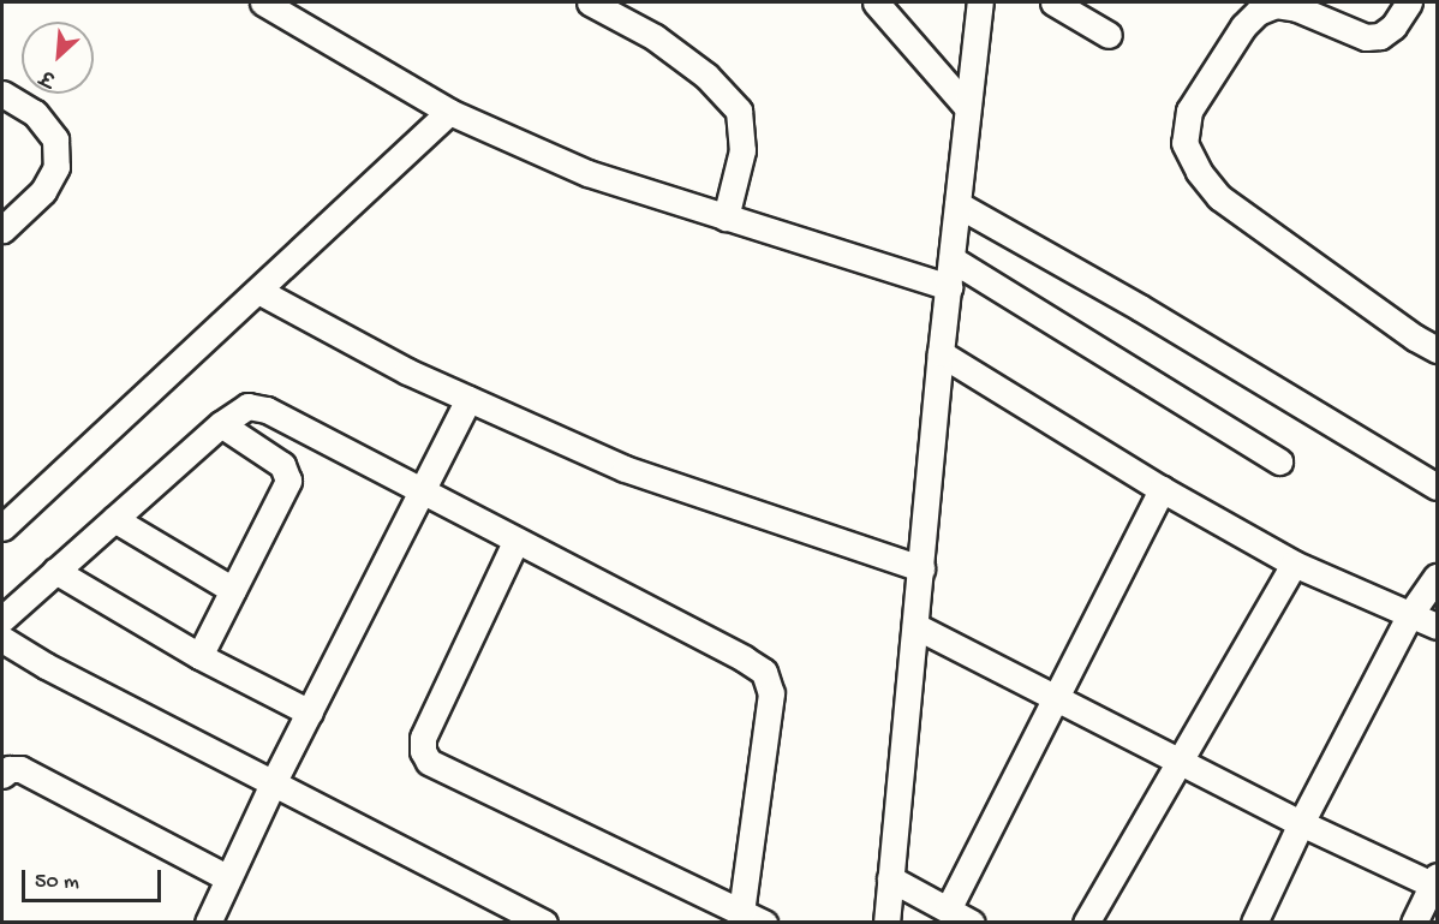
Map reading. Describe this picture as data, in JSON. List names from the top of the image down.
{
  "scale_bar": "50 m",
  "north": "bottom left"
}
